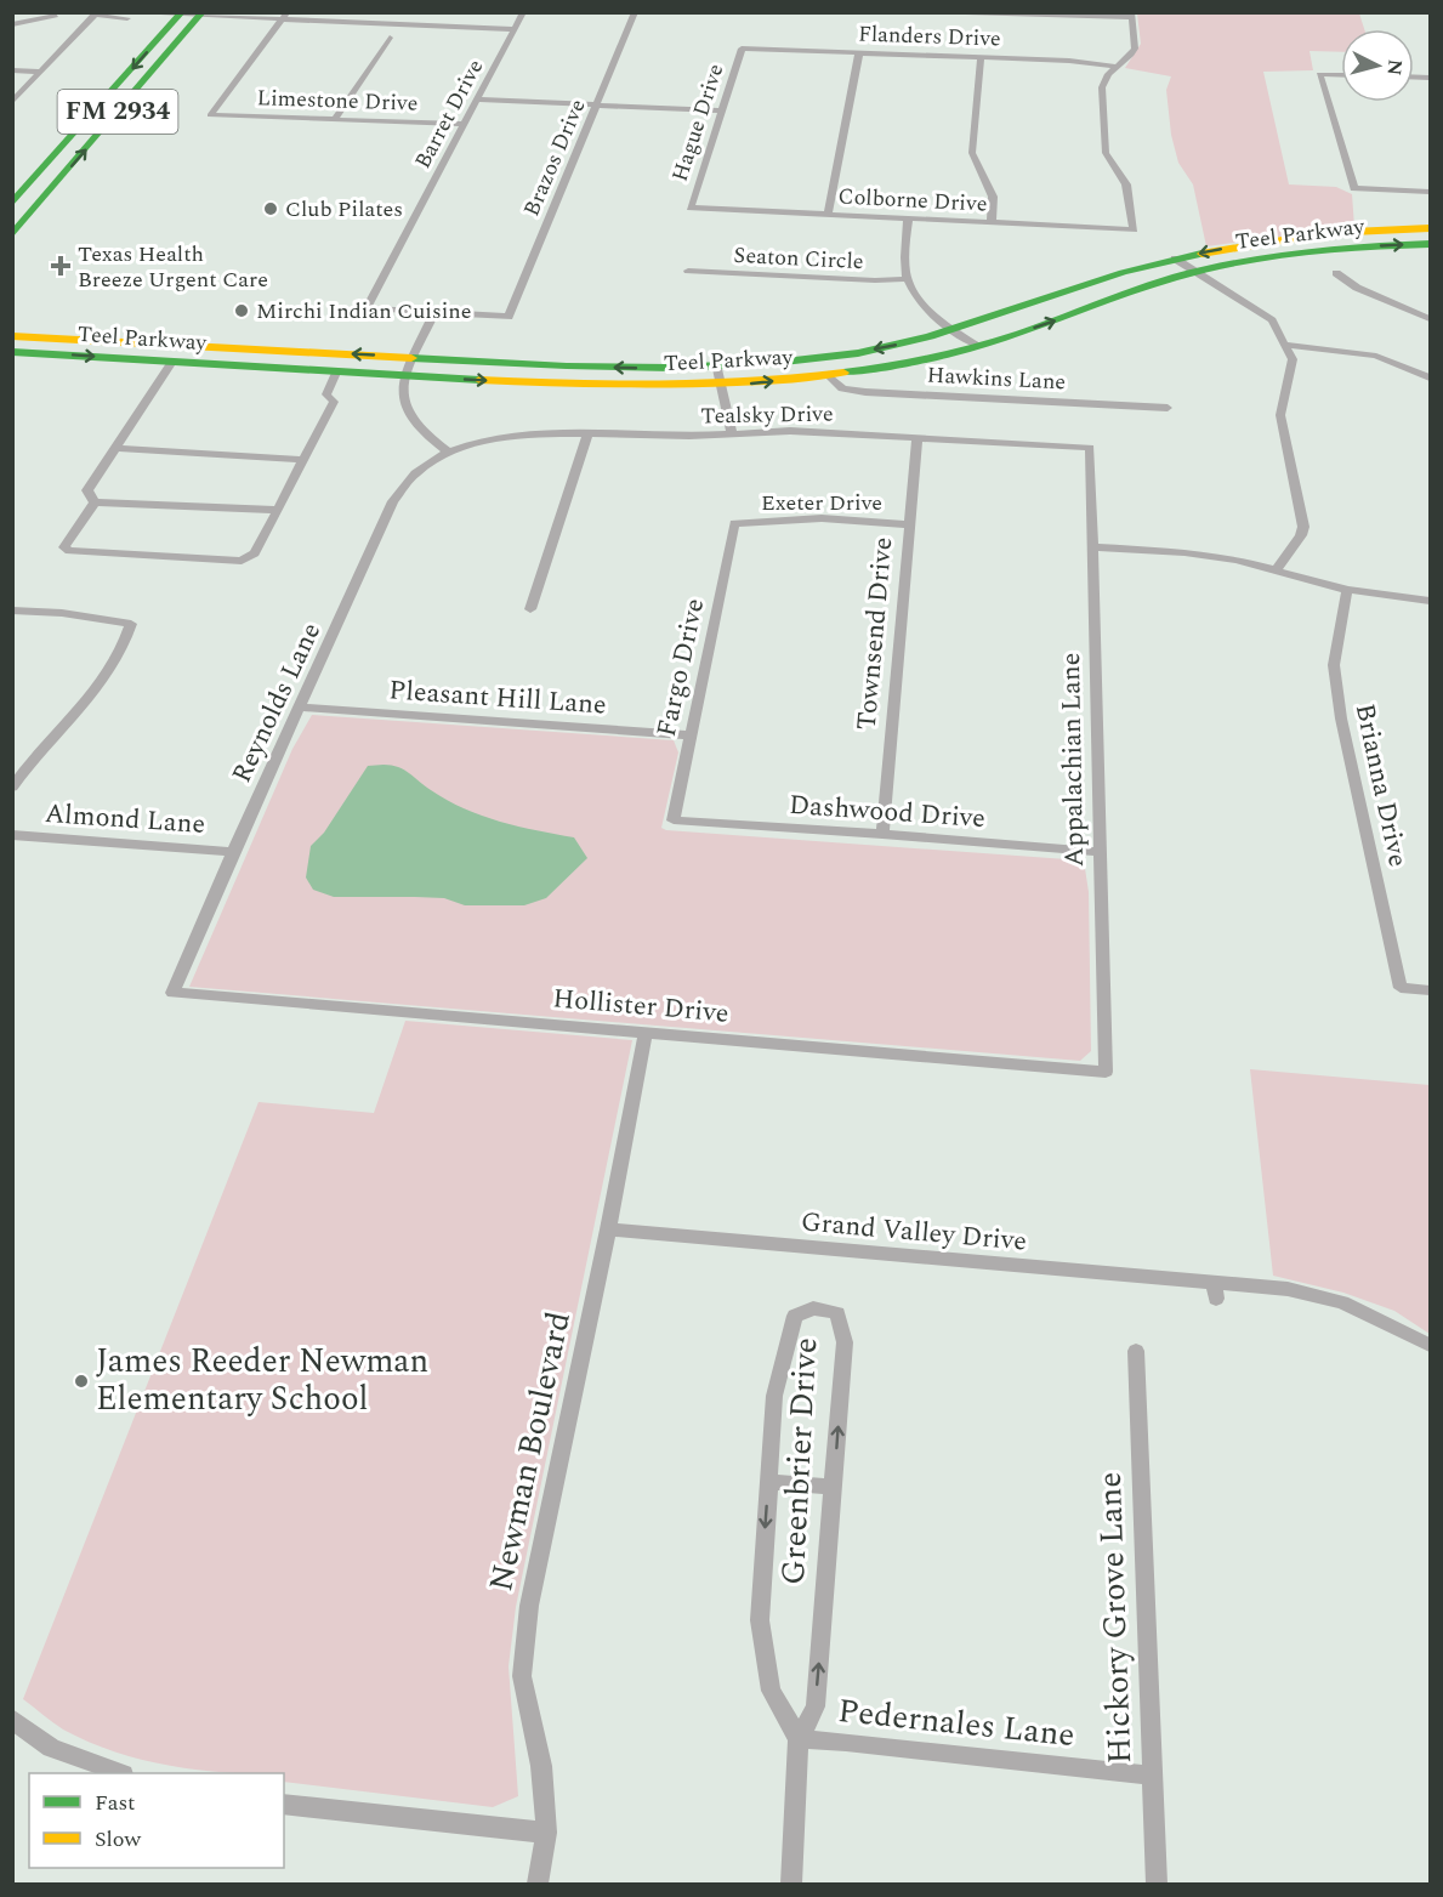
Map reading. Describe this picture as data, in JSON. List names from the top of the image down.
{
  "streets": {
    "main road": ["FM 2934", "Teel Parkway"],
    "street": [
      "Flanders Drive",
      "Limestone Drive",
      "Barret Drive",
      "Hague Drive",
      "Brazos Drive",
      "Colborne Drive",
      "Seaton Circle",
      "Hawkins Lane",
      "Tealsky Drive",
      "Exeter Drive",
      "Townsend Drive",
      "Fargo Drive",
      "Pleasant Hill Lane",
      "Reynolds Lane",
      "Appalachian Lane",
      "Brianna Drive",
      "Dashwood Drive",
      "Almond Lane",
      "Hollister Drive",
      "Grand Valley Drive",
      "Newman Boulevard",
      "Greenbrier Drive",
      "Hickory Grove Lane",
      "Pedernales Lane"
    ]
  },
  "crossings": [
    ["Flanders Drive", "Hague Drive"],
    ["Flanders Drive", "Colborne Drive"],
    ["Limestone Drive", "Barret Drive"],
    ["Barret Drive", "Brazos Drive"],
    ["Hague Drive", "Colborne Drive"],
    ["Teel Parkway", "Hawkins Lane"],
    ["Tealsky Drive", "Townsend Drive"],
    ["Tealsky Drive", "Reynolds Lane"],
    ["Tealsky Drive", "Appalachian Lane"],
    ["Exeter Drive", "Townsend Drive"],
    ["Exeter Drive", "Fargo Drive"],
    ["Townsend Drive", "Dashwood Drive"],
    ["Fargo Drive", "Pleasant Hill Lane"],
    ["Fargo Drive", "Dashwood Drive"],
    ["Pleasant Hill Lane", "Reynolds Lane"],
    ["Reynolds Lane", "Almond Lane"],
    ["Reynolds Lane", "Hollister Drive"],
    ["Appalachian Lane", "Dashwood Drive"],
    ["Appalachian Lane", "Hollister Drive"],
    ["Hollister Drive", "Newman Boulevard"],
    ["Grand Valley Drive", "Newman Boulevard"],
    ["Greenbrier Drive", "Pedernales Lane"],
    ["Hickory Grove Lane", "Pedernales Lane"]
  ],
  "places": {
    "other": ["Club Pilates", "Mirchi Indian Cuisine", "James Reeder Newman Elementary School"],
    "health": ["Texas Health Breeze Urgent Care"]
  },
  "legend": ["Fast", "Slow"],
  "north": "right"
}
